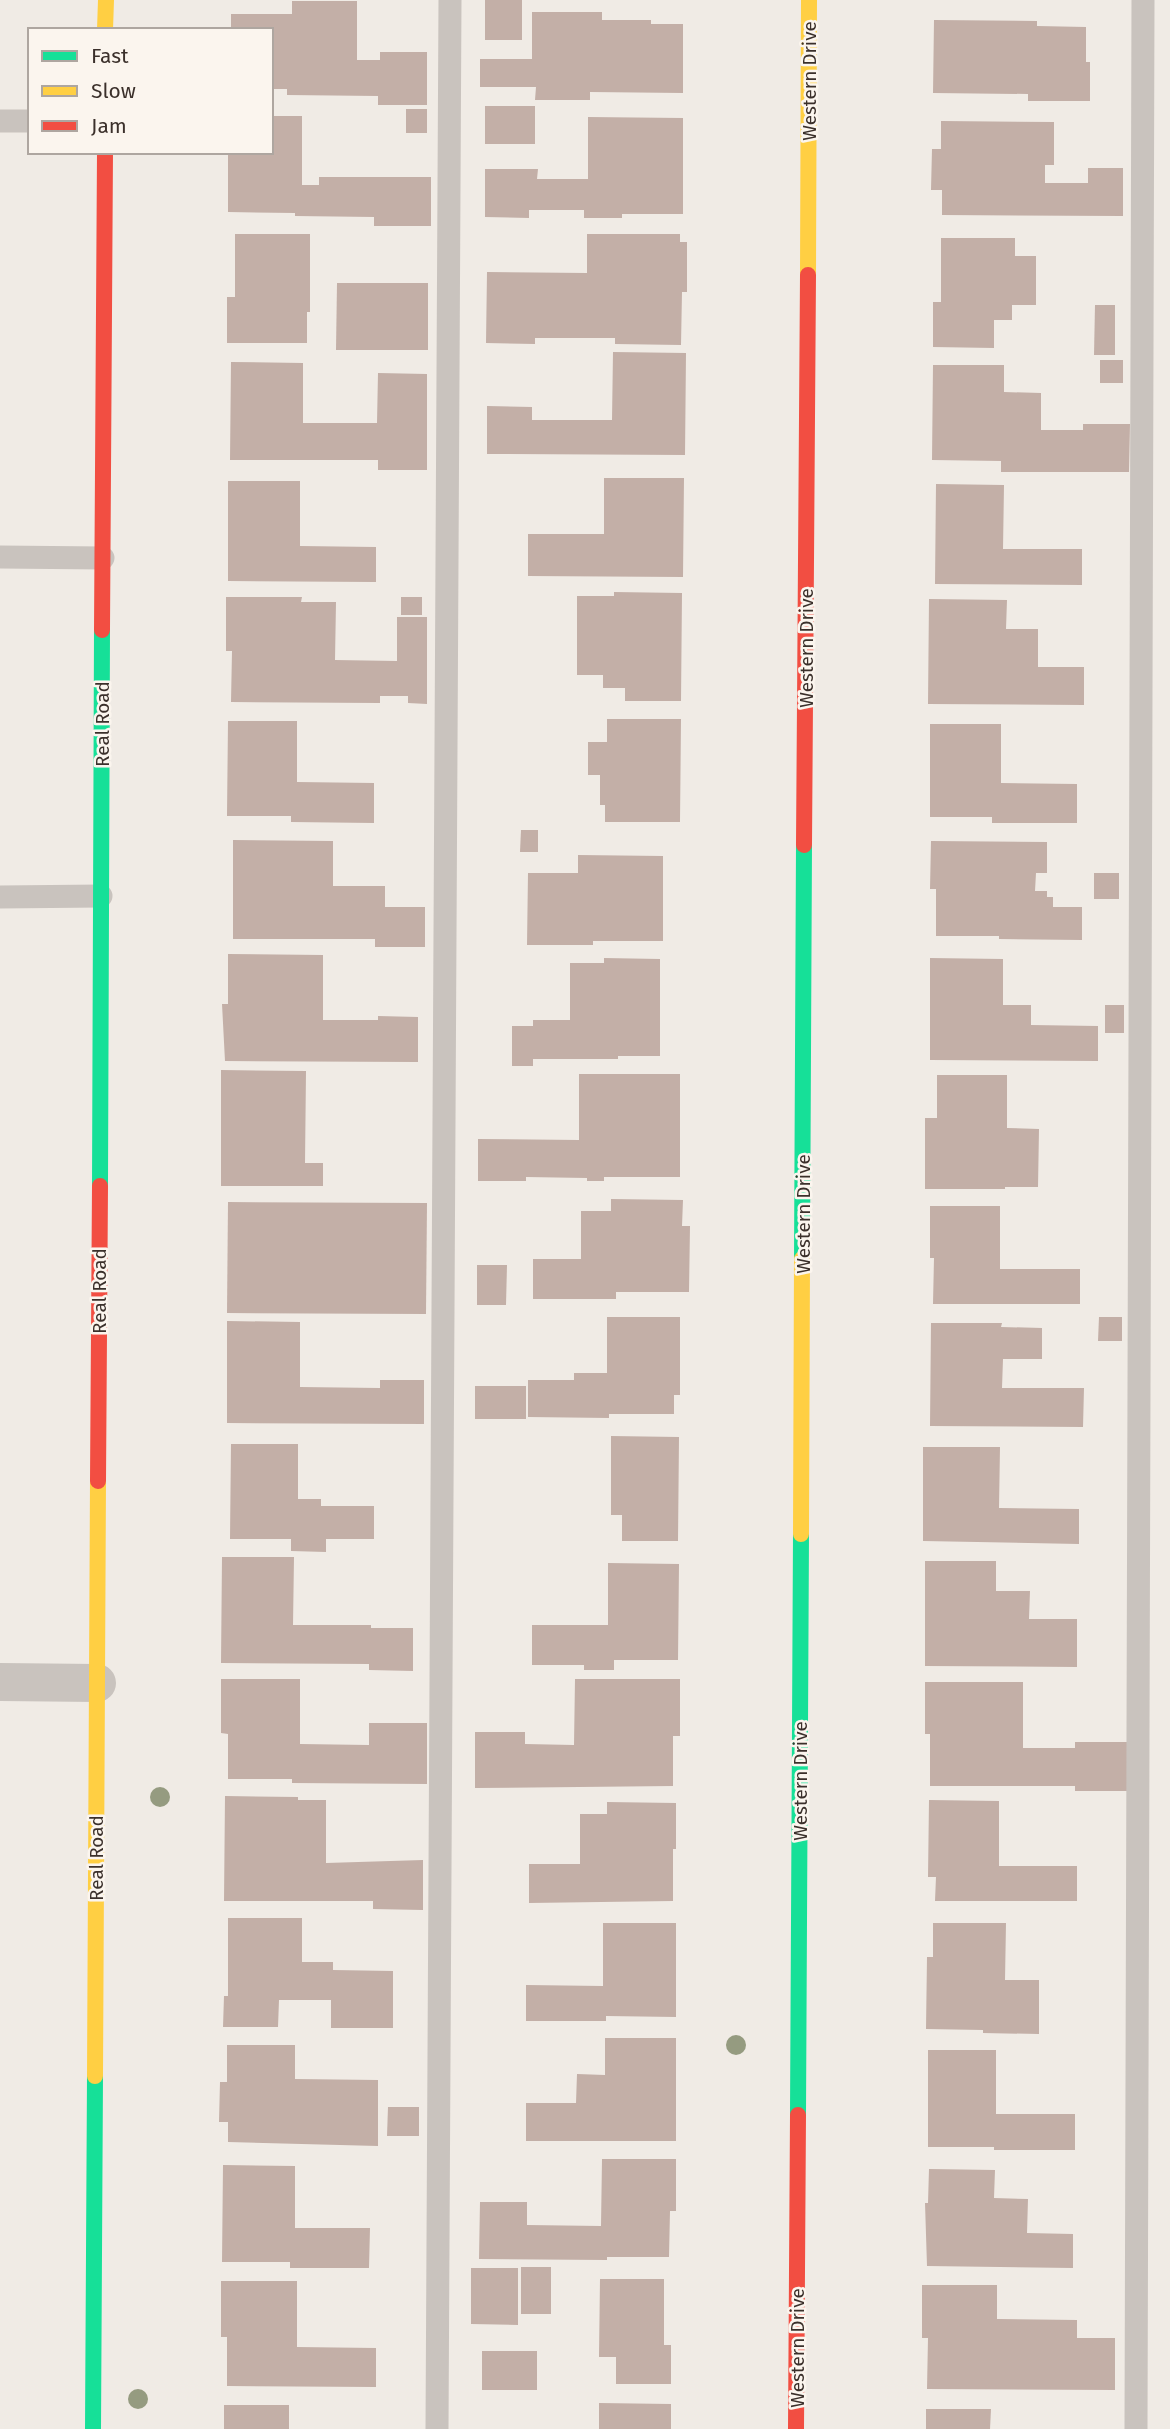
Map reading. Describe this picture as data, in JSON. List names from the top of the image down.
{
  "streets": {
    "street": ["Western Drive", "Real Road"]
  },
  "legend": ["Fast", "Slow", "Jam"]
}
